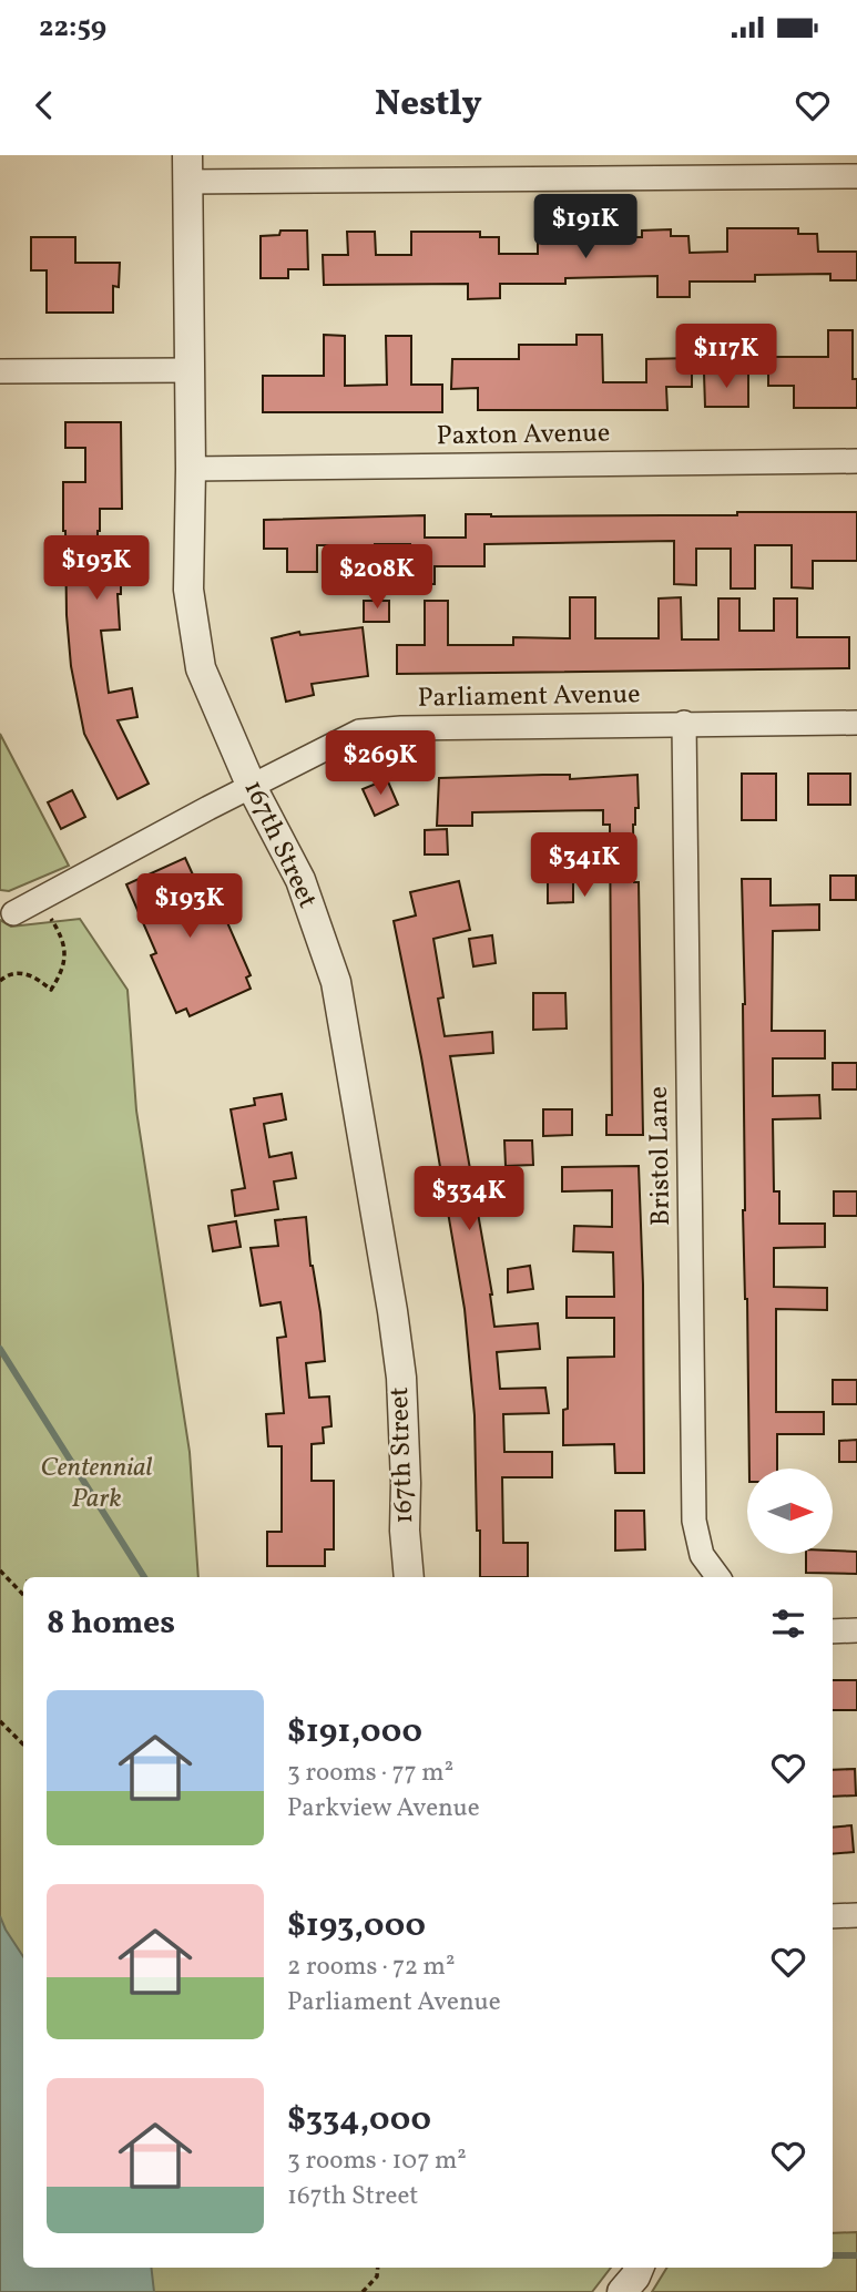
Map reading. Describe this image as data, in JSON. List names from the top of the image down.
{
  "streets": {
    "street": [
      "Paxton Avenue",
      "Parliament Avenue",
      "167th Street",
      "Bristol Lane"
    ]
  },
  "crossings": [
    ["Paxton Avenue", "167th Street"],
    ["Parliament Avenue", "167th Street"],
    ["Parliament Avenue", "Bristol Lane"]
  ],
  "parks": ["Centennial Park"],
  "north": "right",
  "page": {
    "status": "22:59",
    "header": "Nestly",
    "price": [
      "$191K",
      "$117K",
      "$193K",
      "$208K",
      "$269K",
      "$341K",
      "$193K",
      "$334K"
    ],
    "heading": "8 homes",
    "list": [
      {
        "name": "$191,000",
        "note": "3 rooms · 77 m² · Parkview Avenue"
      },
      {
        "name": "$193,000",
        "note": "2 rooms · 72 m² · Parliament Avenue"
      },
      {
        "name": "$334,000",
        "note": "3 rooms · 107 m² · 167th Street"
      }
    ]
  }
}
